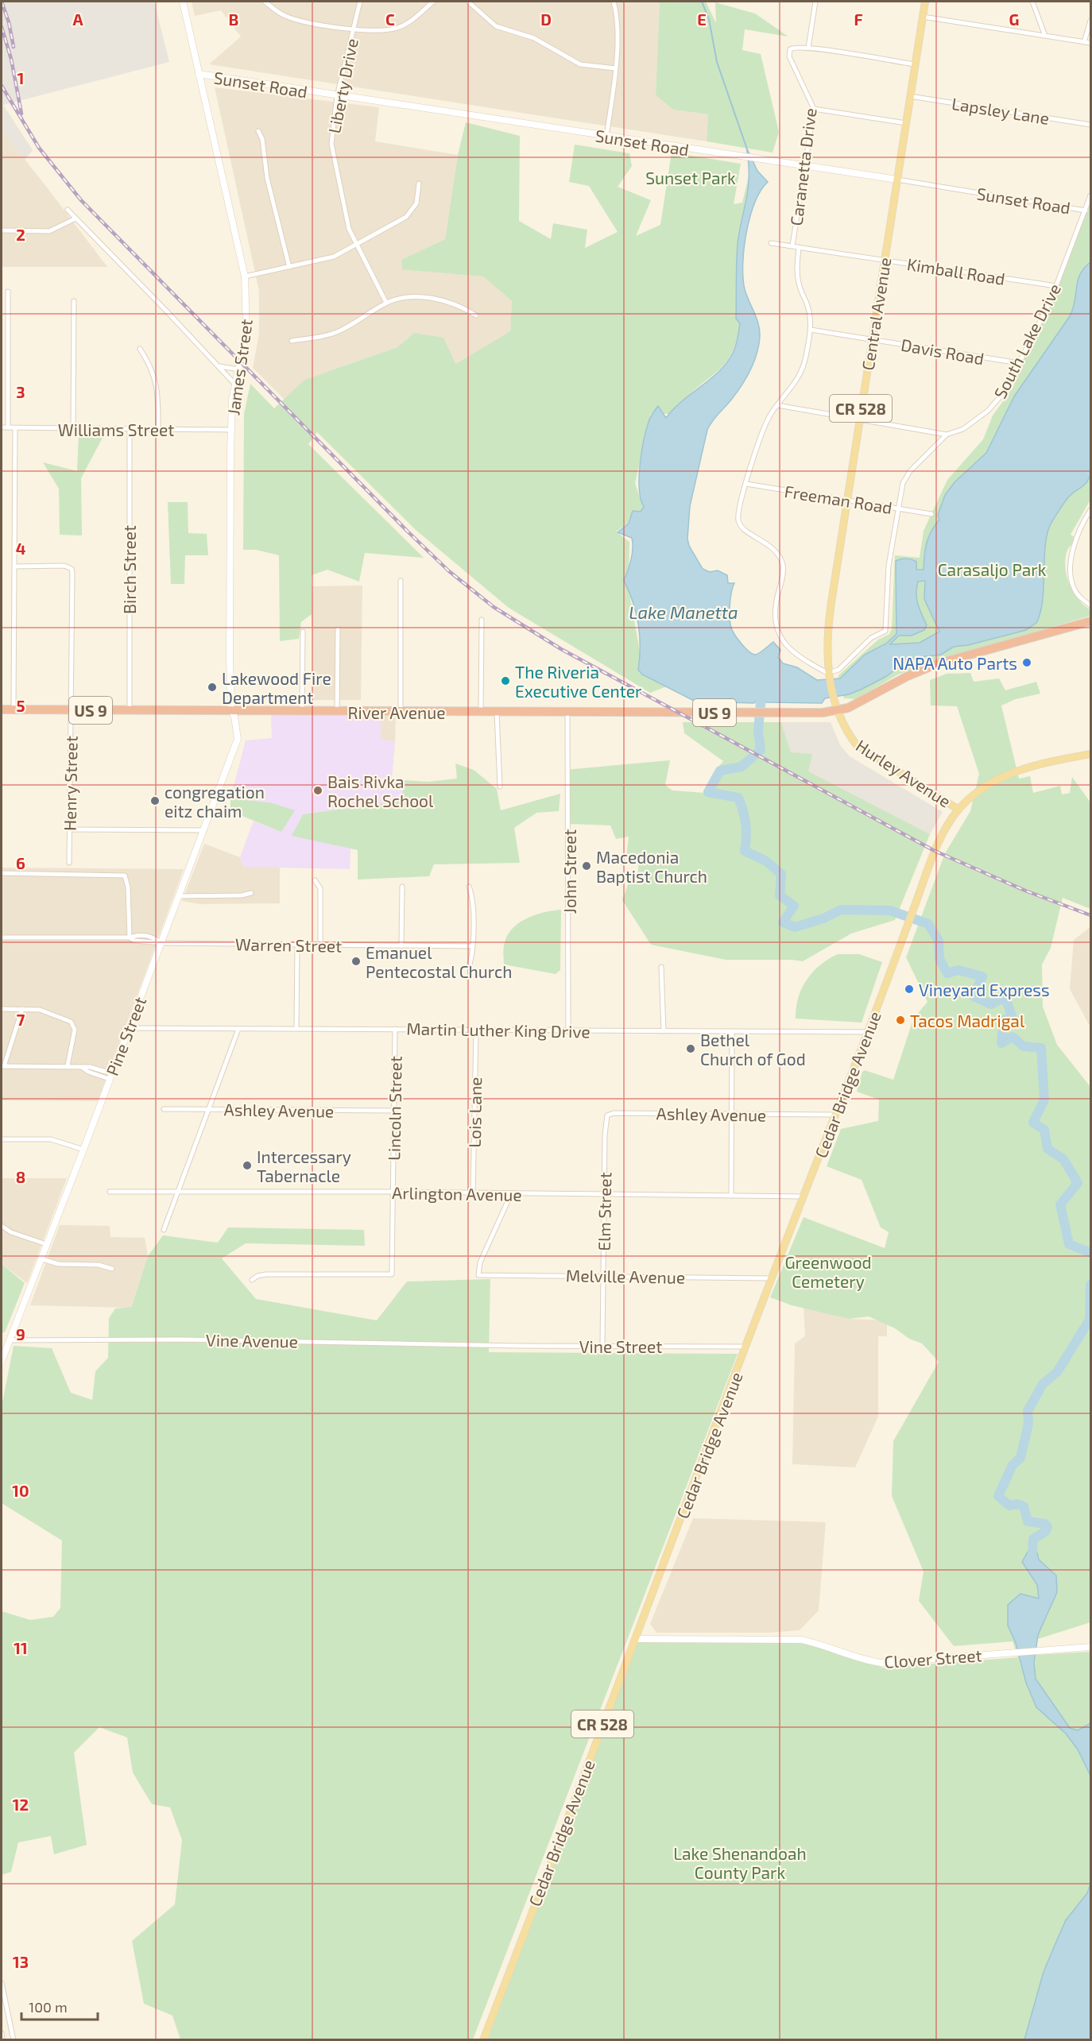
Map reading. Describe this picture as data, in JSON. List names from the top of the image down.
{
  "streets": {
    "highway": ["US 9", "River Avenue"],
    "main road": [
      "Central Avenue",
      "CR 528",
      "Hurley Avenue",
      "Cedar Bridge Avenue"
    ],
    "street": [
      "Sunset Road",
      "Liberty Drive",
      "Lapsley Lane",
      "Caranetta Drive",
      "Kimball Road",
      "South Lake Drive",
      "Davis Road",
      "James Street",
      "Williams Street",
      "Freeman Road",
      "Birch Street",
      "Henry Street",
      "John Street",
      "Warren Street",
      "Martin Luther King Drive",
      "Pine Street",
      "Lincoln Street",
      "Ashley Avenue",
      "Lois Lane",
      "Arlington Avenue",
      "Elm Street",
      "Melville Avenue",
      "Vine Avenue",
      "Vine Street",
      "Clover Street"
    ]
  },
  "crossings": [
    ["Sunset Road", "Liberty Drive"],
    ["Sunset Road", "Caranetta Drive"],
    ["Sunset Road", "Central Avenue"],
    ["Sunset Road", "South Lake Drive"],
    ["Sunset Road", "James Street"],
    ["Lapsley Lane", "Central Avenue"],
    ["Caranetta Drive", "Kimball Road"],
    ["Caranetta Drive", "Central Avenue"],
    ["Caranetta Drive", "South Lake Drive"],
    ["Caranetta Drive", "Davis Road"],
    ["Caranetta Drive", "Freeman Road"],
    ["Kimball Road", "Central Avenue"],
    ["Kimball Road", "South Lake Drive"],
    ["Central Avenue", "South Lake Drive"],
    ["Central Avenue", "Davis Road"],
    ["Central Avenue", "Freeman Road"],
    ["Central Avenue", "US 9"],
    ["Central Avenue", "River Avenue"],
    ["Central Avenue", "Hurley Avenue"],
    ["South Lake Drive", "Davis Road"],
    ["South Lake Drive", "Freeman Road"],
    ["James Street", "Williams Street"],
    ["James Street", "River Avenue"],
    ["James Street", "Pine Street"],
    ["Williams Street", "Birch Street"],
    ["Birch Street", "River Avenue"],
    ["US 9", "River Avenue"],
    ["US 9", "Hurley Avenue"],
    ["River Avenue", "Hurley Avenue"],
    ["River Avenue", "Henry Street"],
    ["River Avenue", "John Street"],
    ["River Avenue", "Pine Street"],
    ["Hurley Avenue", "Cedar Bridge Avenue"],
    ["John Street", "Martin Luther King Drive"],
    ["Warren Street", "Pine Street"],
    ["Martin Luther King Drive", "Pine Street"],
    ["Martin Luther King Drive", "Cedar Bridge Avenue"],
    ["Martin Luther King Drive", "Lincoln Street"],
    ["Martin Luther King Drive", "Lois Lane"],
    ["Pine Street", "Vine Avenue"],
    ["Cedar Bridge Avenue", "Ashley Avenue"],
    ["Cedar Bridge Avenue", "Arlington Avenue"],
    ["Cedar Bridge Avenue", "Melville Avenue"],
    ["Cedar Bridge Avenue", "Vine Street"],
    ["Cedar Bridge Avenue", "Clover Street"],
    ["Lincoln Street", "Ashley Avenue"],
    ["Lincoln Street", "Arlington Avenue"],
    ["Ashley Avenue", "Elm Street"],
    ["Lois Lane", "Arlington Avenue"],
    ["Arlington Avenue", "Elm Street"],
    ["Arlington Avenue", "Melville Avenue"],
    ["Elm Street", "Melville Avenue"],
    ["Elm Street", "Vine Street"],
    ["Vine Avenue", "Vine Street"]
  ],
  "water": ["Lake Manetta"],
  "parks": [
    "Sunset Park",
    "Carasaljo Park",
    "Greenwood Cemetery",
    "Lake Shenandoah County Park"
  ],
  "places": [
    "NAPA Auto Parts",
    "The Riveria Executive Center",
    "Lakewood Fire Department",
    "Bais Rivka Rochel School",
    "congregation eitz chaim",
    "Macedonia Baptist Church",
    "Emanuel Pentecostal Church",
    "Vineyard Express",
    "Tacos Madrigal",
    "Bethel Church of God",
    "Intercessary Tabernacle"
  ],
  "scale_bar": "100 m",
  "grid": {
    "columns": [
      "A",
      "B",
      "C",
      "D",
      "E",
      "F",
      "G"
    ],
    "rows": [
      "1",
      "2",
      "3",
      "4",
      "5",
      "6",
      "7",
      "8",
      "9",
      "10",
      "11",
      "12",
      "13"
    ]
  }
}
